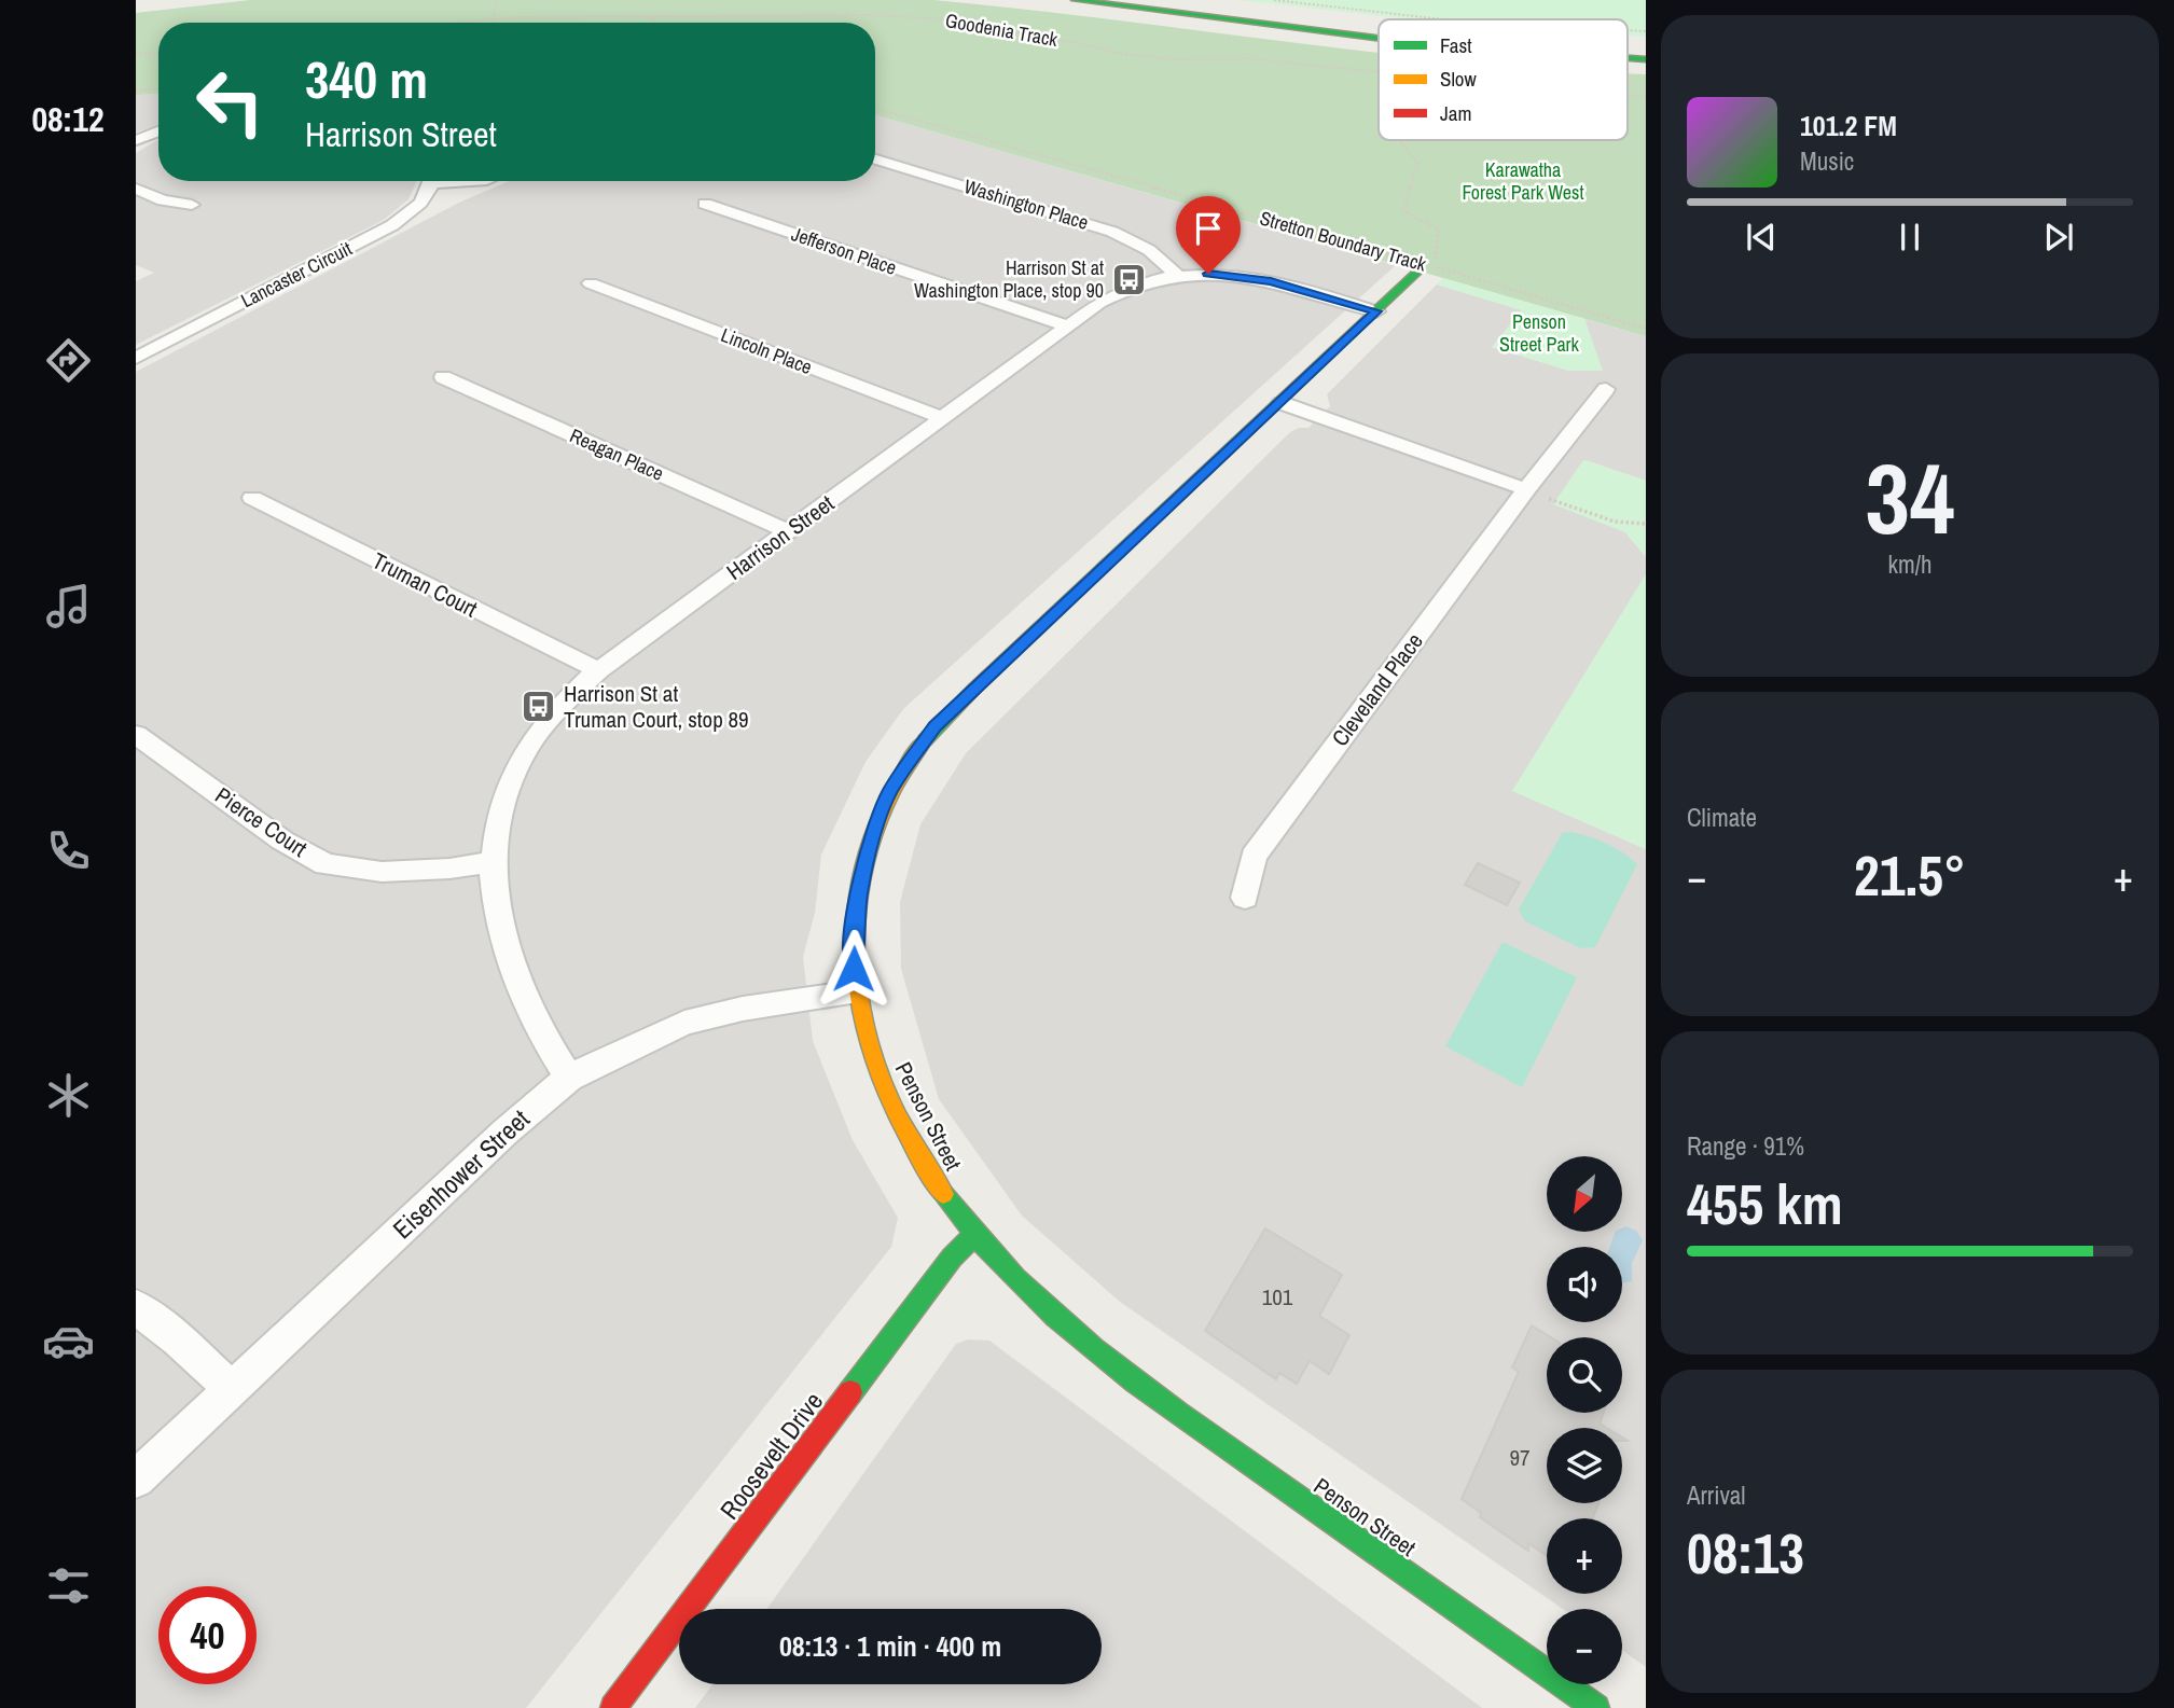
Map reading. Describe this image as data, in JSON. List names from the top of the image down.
{
  "streets": {
    "main road": ["Penson Street", "Roosevelt Drive"],
    "street": [
      "Washington Place",
      "Jefferson Place",
      "Lancaster Circuit",
      "Lincoln Place",
      "Reagan Place",
      "Harrison Street",
      "Truman Court",
      "Cleveland Place",
      "Pierce Court",
      "Eisenhower Street"
    ],
    "path": ["Goodenia Track", "Stretton Boundary Track"]
  },
  "crossings": [
    ["Washington Place", "Harrison Street"],
    ["Stretton Boundary Track", "Penson Street"],
    ["Jefferson Place", "Harrison Street"],
    ["Lincoln Place", "Harrison Street"],
    ["Reagan Place", "Harrison Street"],
    ["Harrison Street", "Truman Court"],
    ["Harrison Street", "Pierce Court"],
    ["Harrison Street", "Penson Street"],
    ["Harrison Street", "Eisenhower Street"],
    ["Penson Street", "Eisenhower Street"],
    ["Penson Street", "Roosevelt Drive"]
  ],
  "parks": ["Karawatha Forest Park West", "Penson Street Park"],
  "places": {
    "bus stop": ["Harrison St at Washington Place, stop 90", "Harrison St at Truman Court, stop 89"]
  },
  "house_numbers": ["101", "97"],
  "legend": ["Fast", "Slow", "Jam"],
  "north": "bottom left",
  "page": {
    "tabs": "08:12",
    "turn": ["340 m", "Harrison Street"],
    "song": ["101.2 FM", "Music"],
    "tile": [
      ["34", "km/h"],
      "Climate",
      ["Range · 91%", "455 km"],
      ["Arrival", "08:13"]
    ],
    "heat": ["−", "21.5°", "+"],
    "map_buttons": ["+", "−"],
    "limit": "40",
    "trip": "08:13 · 1 min · 400 m"
  }
}
